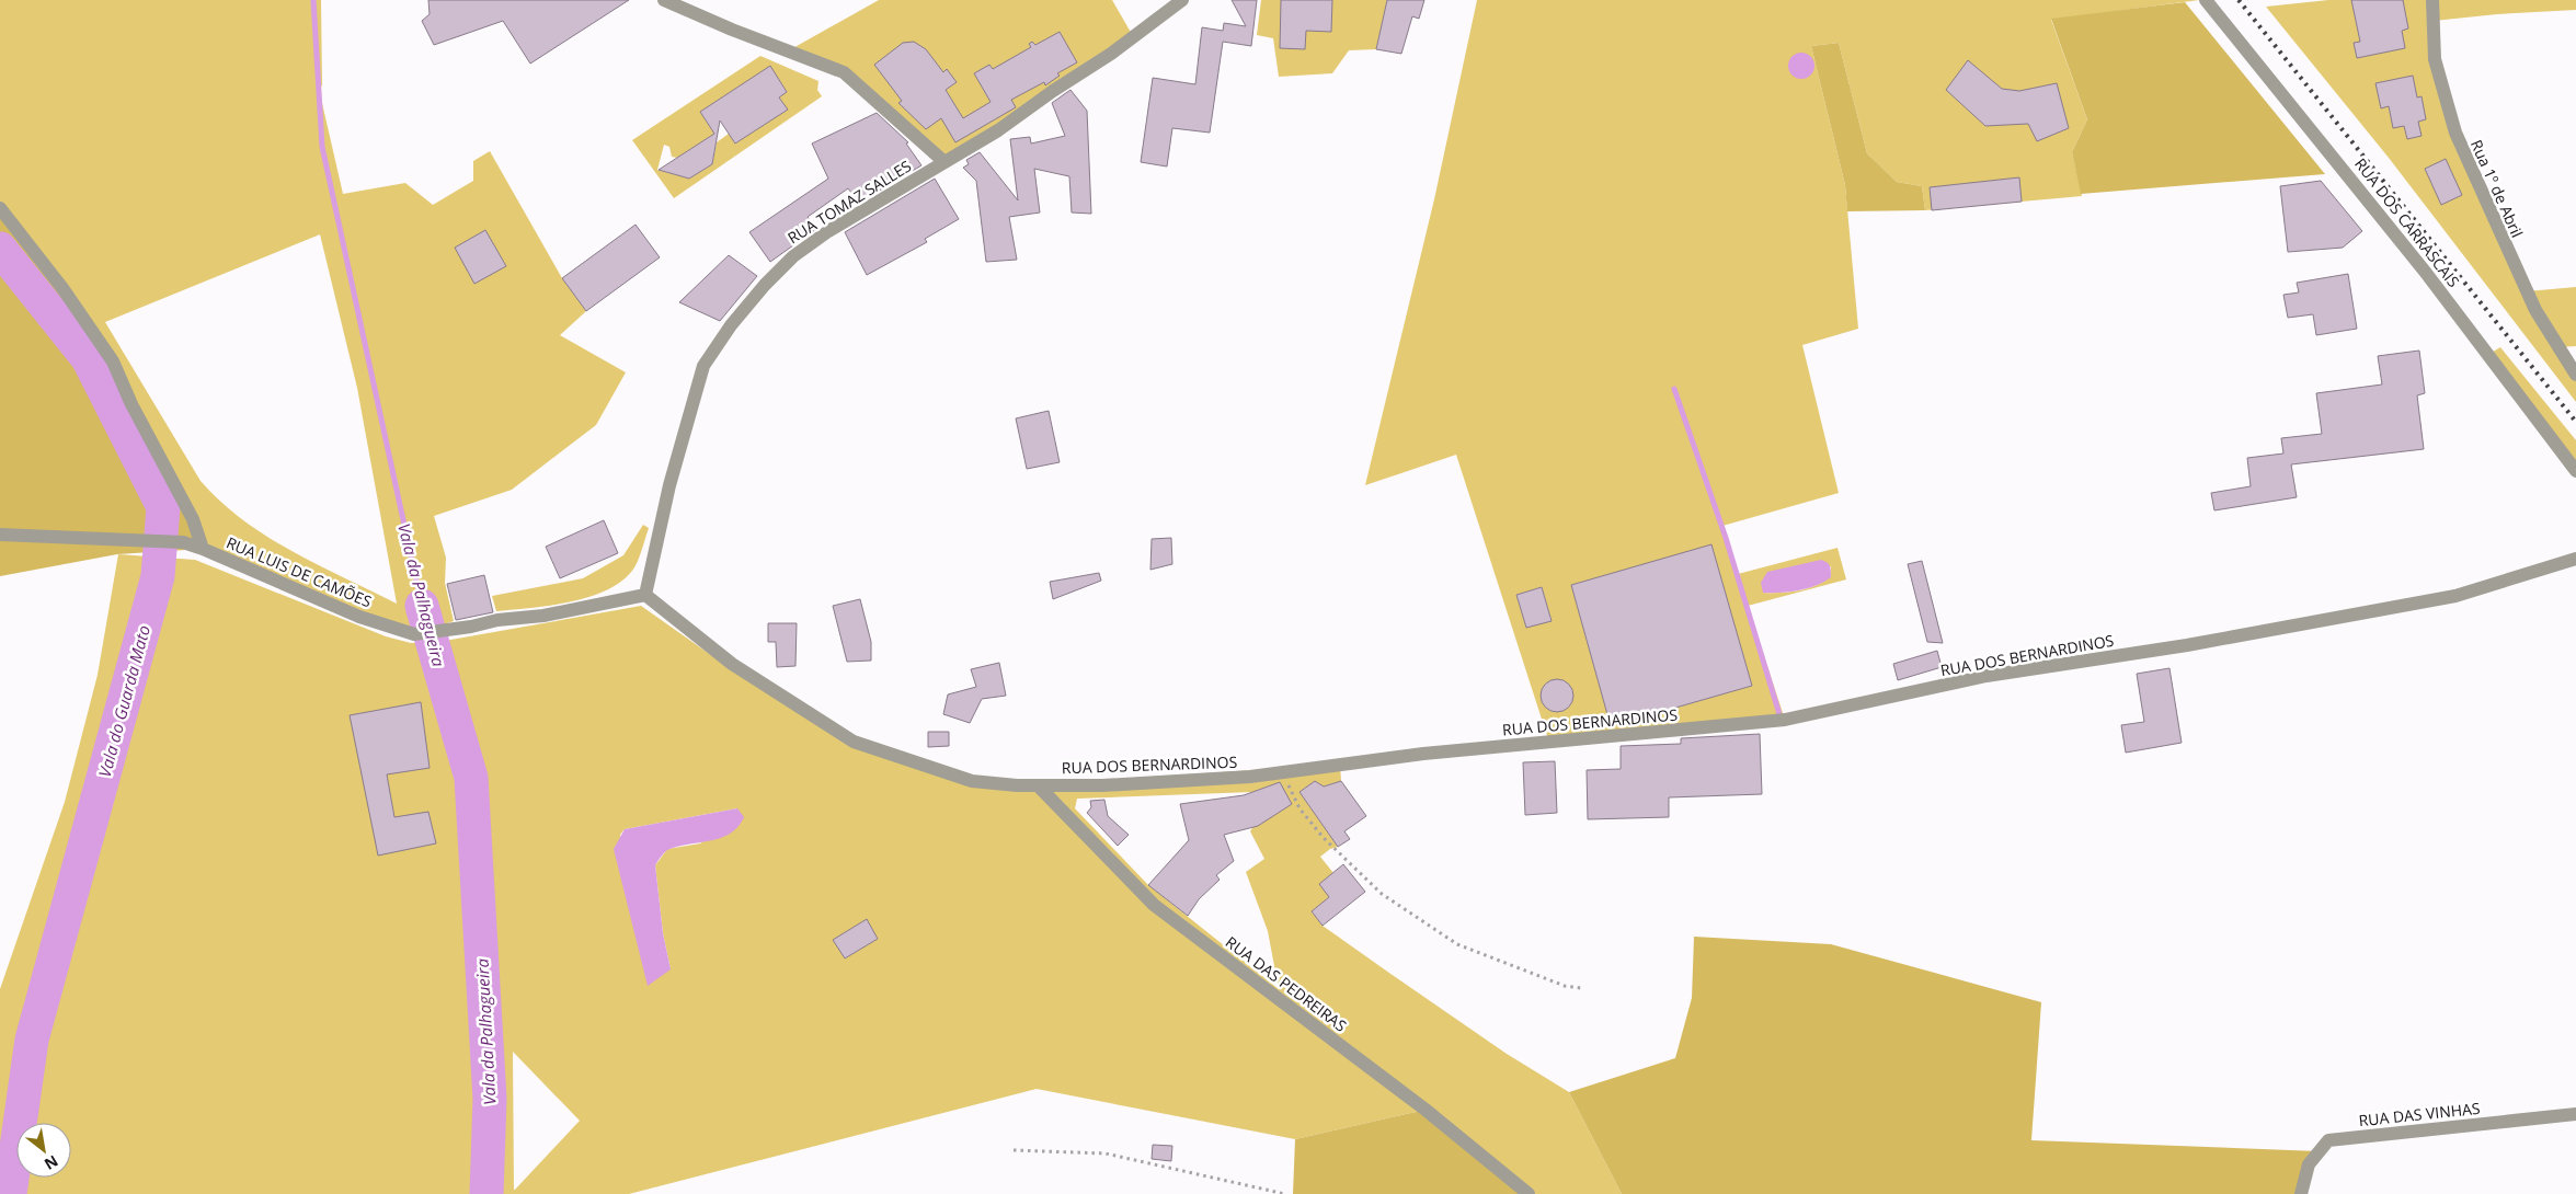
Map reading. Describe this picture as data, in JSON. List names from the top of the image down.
{
  "streets": {
    "street": [
      "Rua 1º de Abril",
      "RUA TOMAZ SALLES",
      "RUA DOS CARRASCAIS",
      "RUA LUIS DE CAMÕES",
      "RUA DOS BERNARDINOS",
      "RUA DAS PEDREIRAS",
      "RUA DAS VINHAS"
    ]
  },
  "crossings": [
    ["RUA TOMAZ SALLES", "RUA LUIS DE CAMÕES"],
    ["RUA TOMAZ SALLES", "RUA DOS BERNARDINOS"],
    ["RUA LUIS DE CAMÕES", "RUA DOS BERNARDINOS"],
    ["RUA DOS BERNARDINOS", "RUA DAS PEDREIRAS"]
  ],
  "water": ["Vala da Palhagueira", "Vala do Guarda Mato"],
  "north": "bottom right"
}
